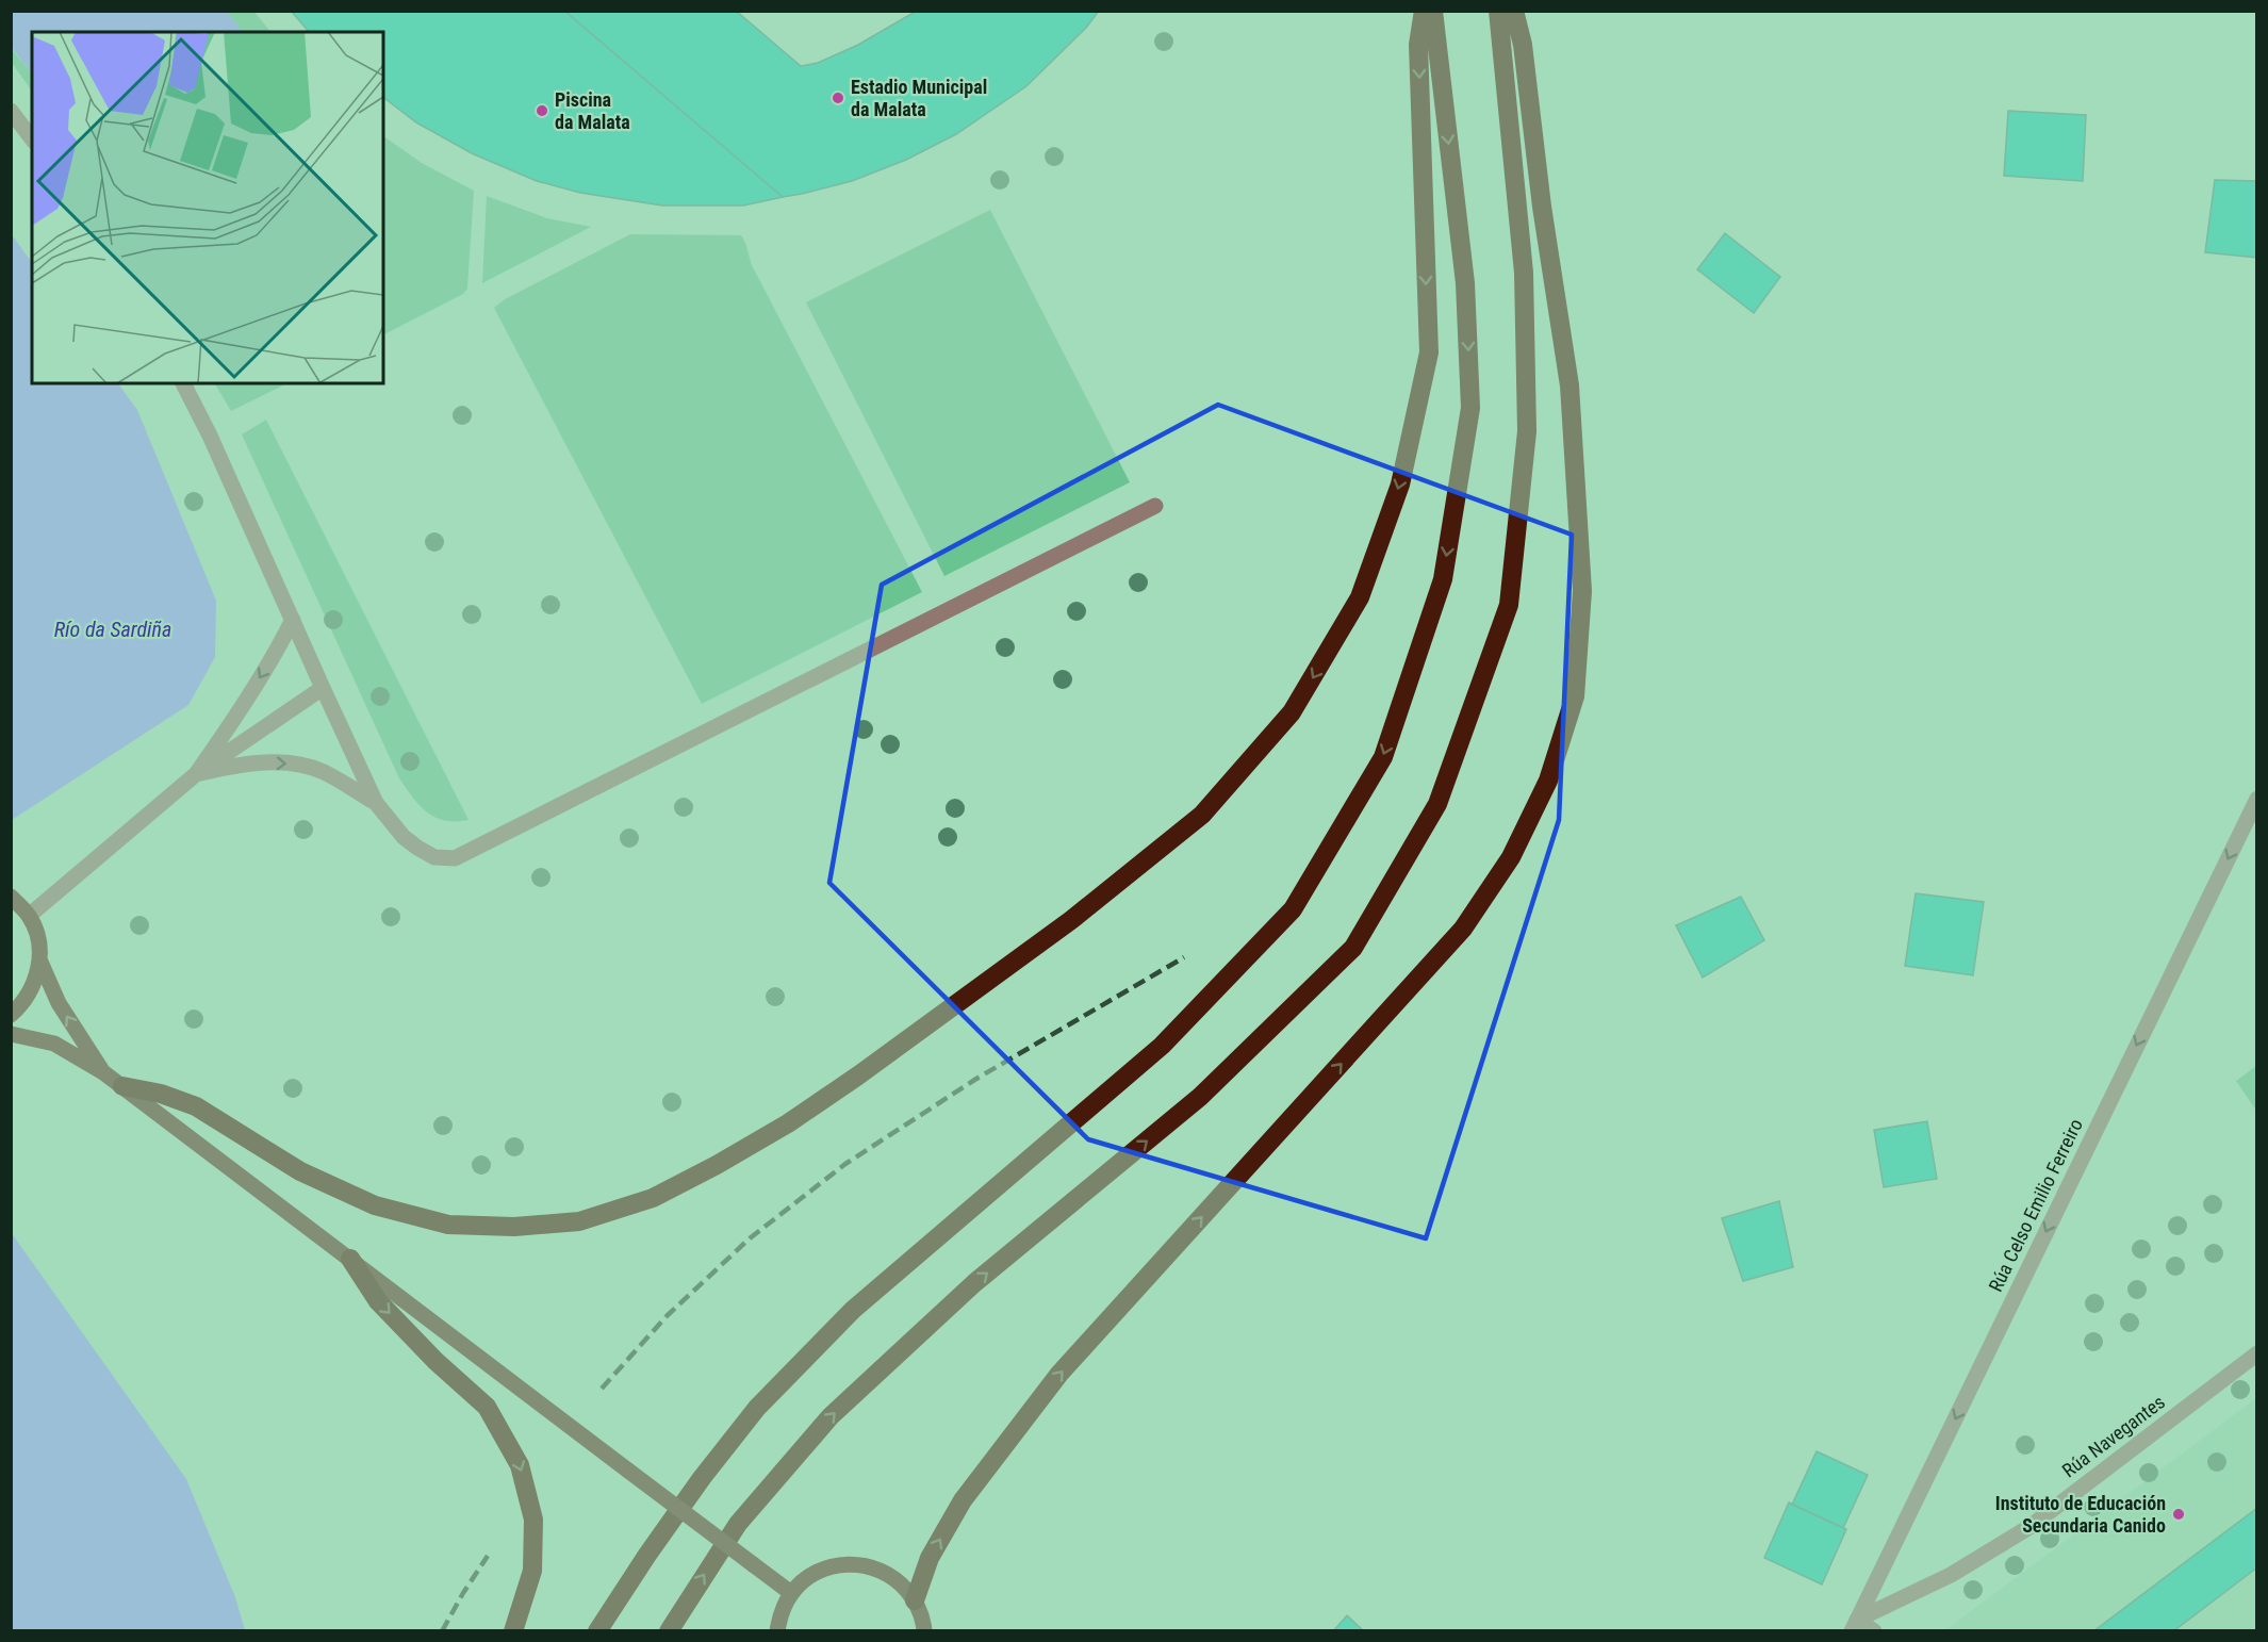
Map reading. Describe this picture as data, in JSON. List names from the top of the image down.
{
  "streets": {
    "street": ["Rúa Celso Emilio Ferreiro", "Rúa Navegantes"]
  },
  "crossings": [
    ["Rúa Celso Emilio Ferreiro", "Rúa Navegantes"]
  ],
  "one_way": ["Rúa Celso Emilio Ferreiro"],
  "water": ["Río da Sardiña"],
  "places": ["Estadio Municipal da Malata", "Piscina da Malata", "Instituto de Educación Secundaria Canido"]
}
